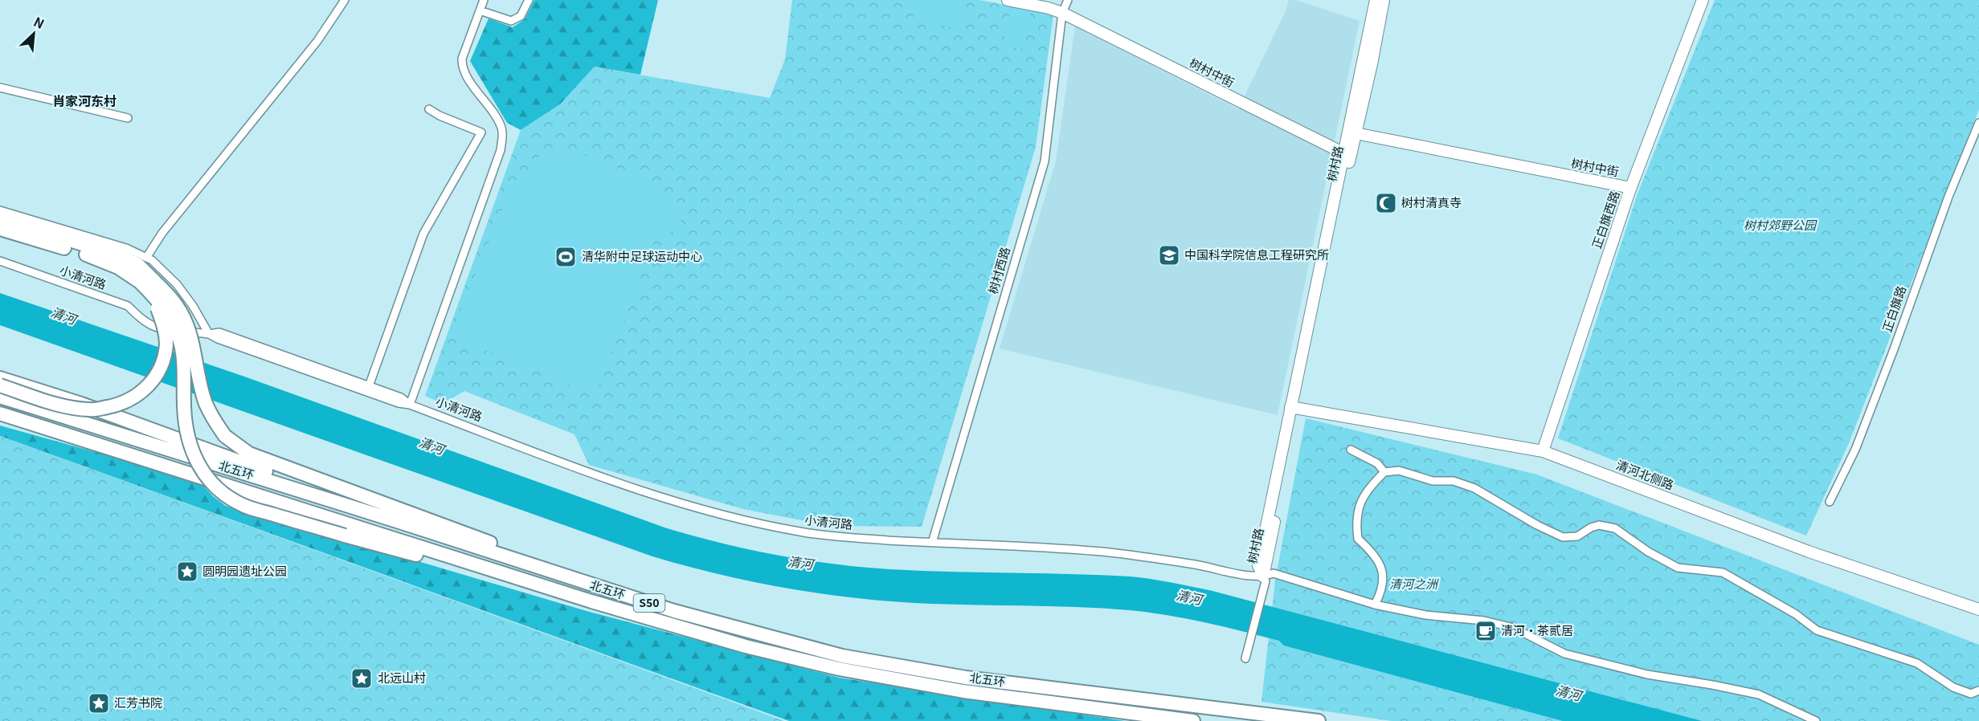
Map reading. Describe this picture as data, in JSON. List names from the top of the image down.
{
  "streets": {
    "highway": ["北五环", "S50"],
    "street": [
      "树村中街",
      "树村路",
      "正白旗西路",
      "树村西路",
      "小清河路",
      "正白旗路",
      "清河北侧路"
    ]
  },
  "crossings": [
    ["树村中街", "树村路"],
    ["树村中街", "正白旗西路"],
    ["树村中街", "树村西路"],
    ["树村路", "小清河路"],
    ["树村路", "清河北侧路"],
    ["正白旗西路", "清河北侧路"],
    ["树村西路", "小清河路"]
  ],
  "districts": ["肖家河东村"],
  "water": ["清河"],
  "parks": ["树村郊野公园", "清河之洲"],
  "places": {
    "mosque": ["树村清真寺"],
    "school or university": ["中国科学院信息工程研究所"],
    "sports": ["清华附中足球运动中心"],
    "place": ["圆明园遗址公园", "北远山村", "汇芳书院"],
    "cafe": ["清河·茶贰居"]
  },
  "north": "top right"
}
